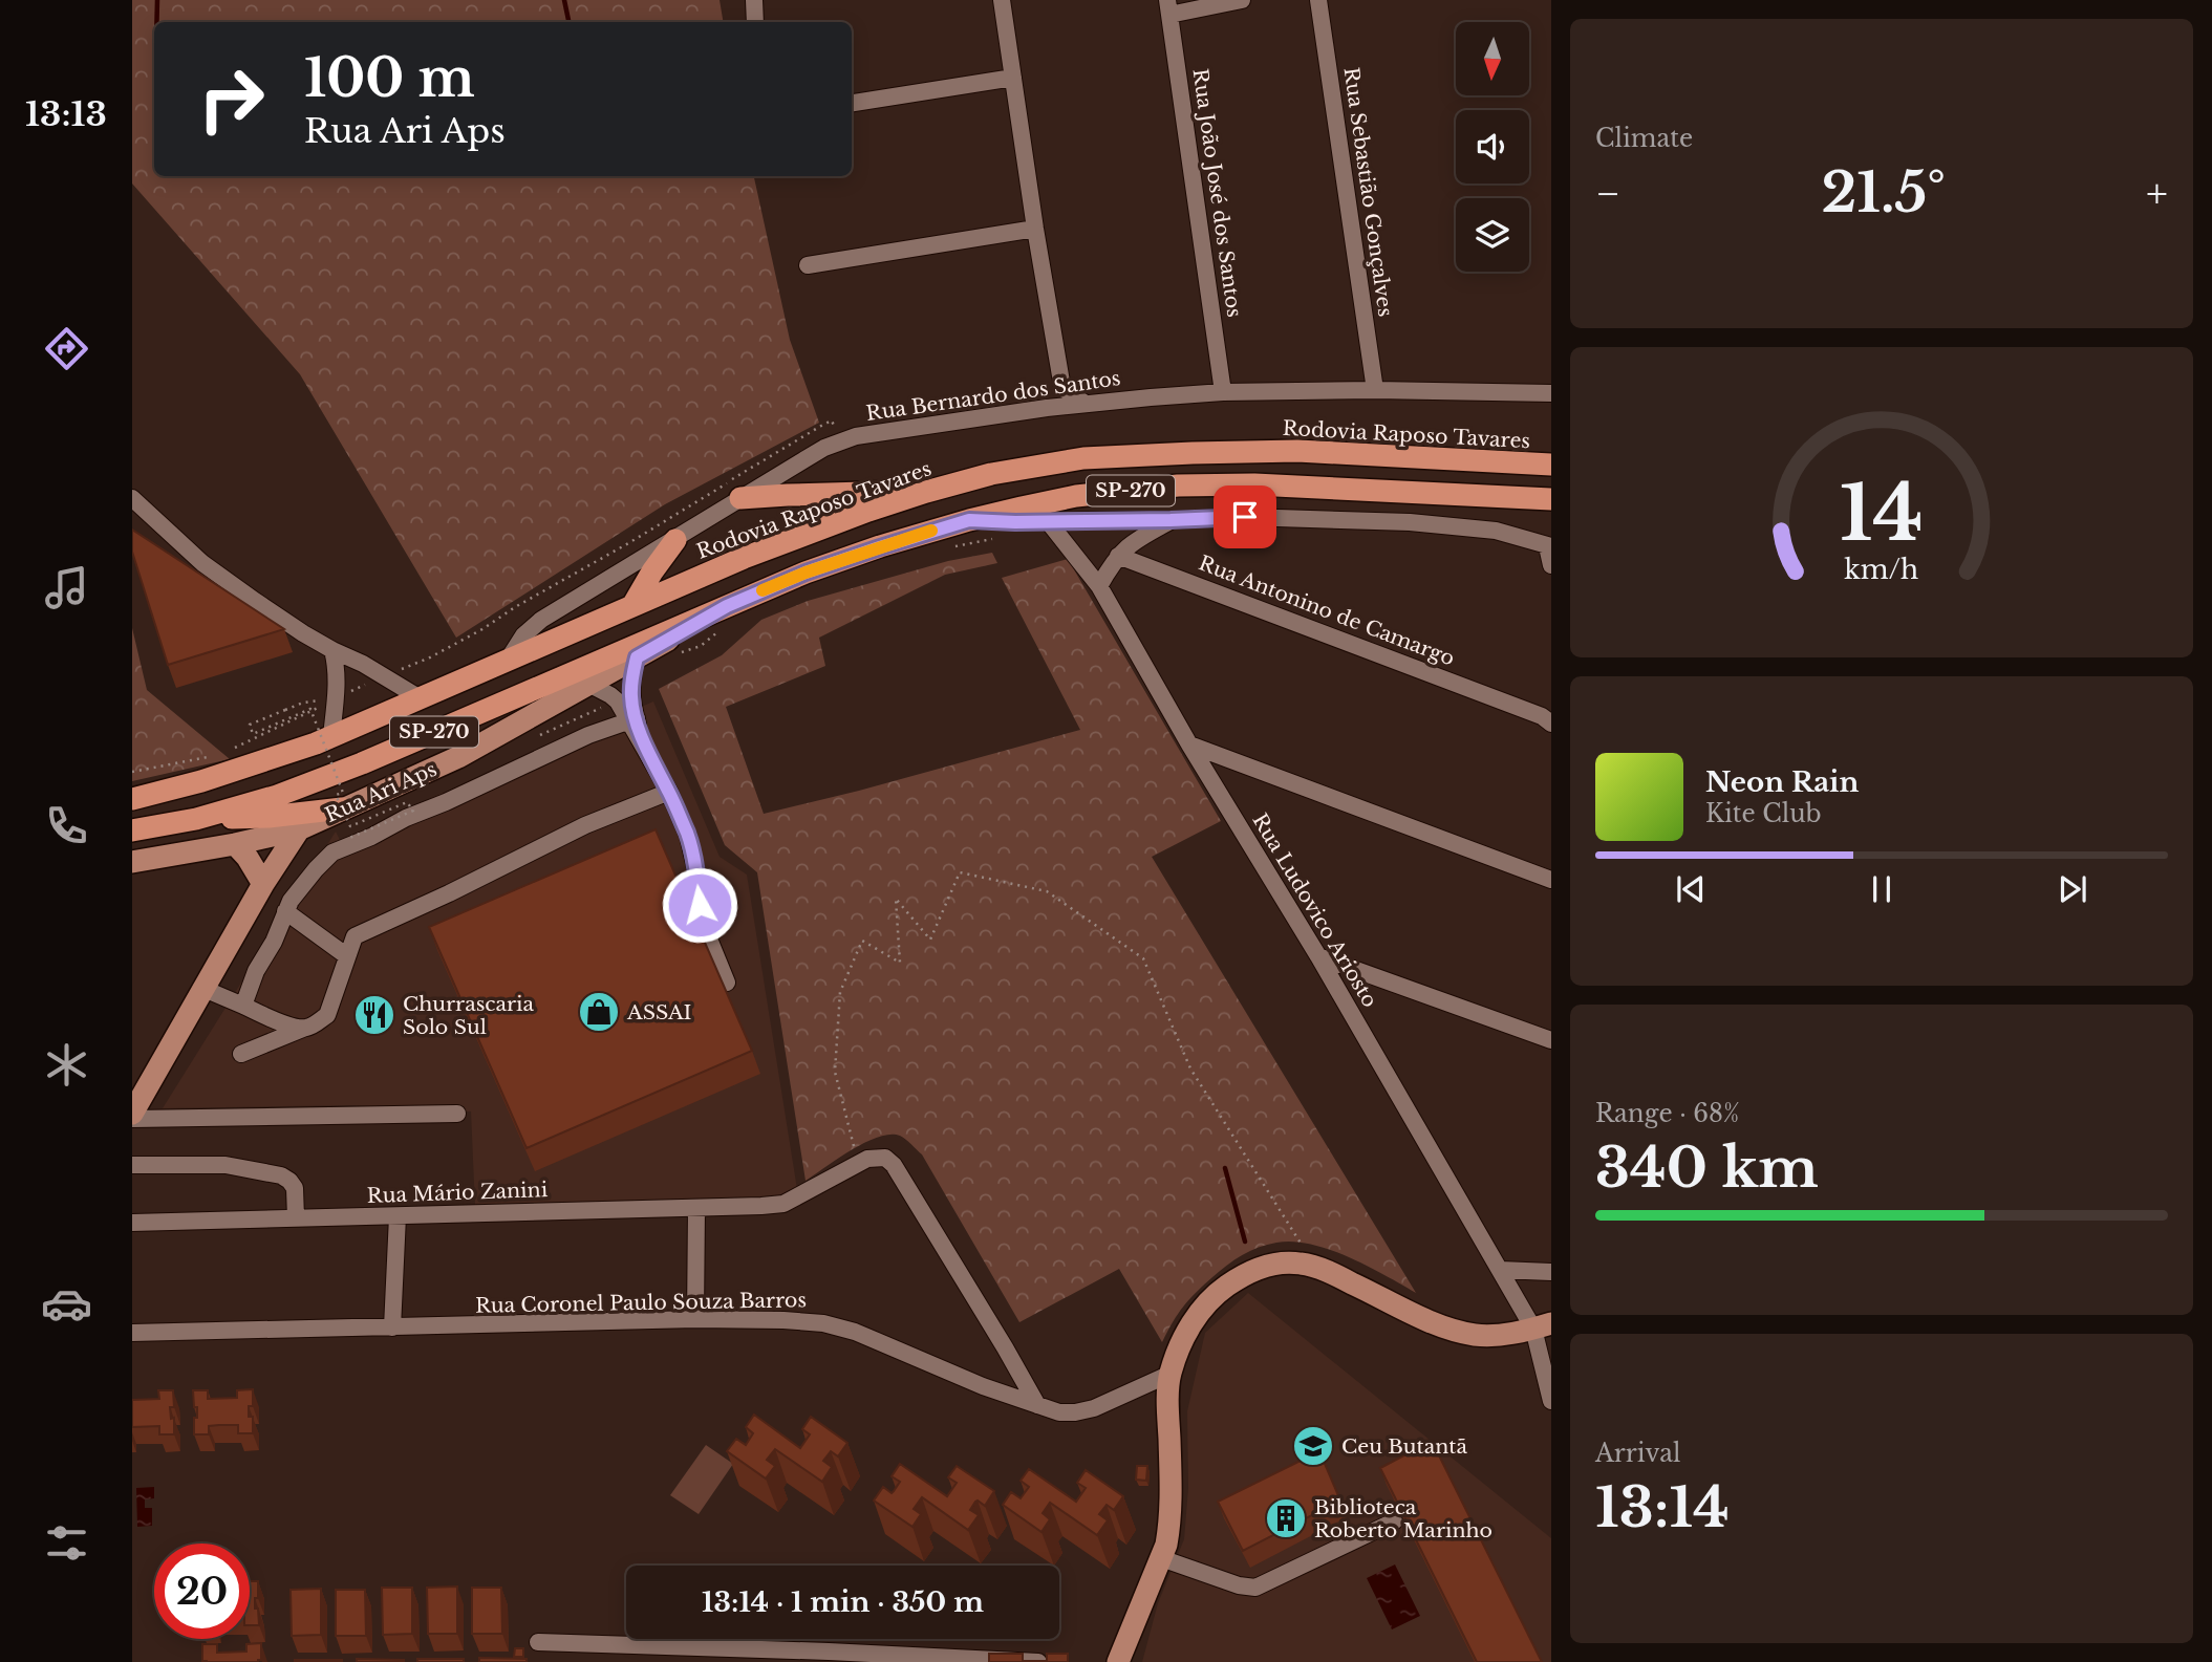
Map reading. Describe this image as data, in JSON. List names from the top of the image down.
{
  "streets": {
    "highway": ["Rodovia Raposo Tavares", "SP-270"],
    "main road": ["Rua Ari Aps"],
    "street": [
      "Rua Sebastião Gonçalves",
      "Rua João José dos Santos",
      "Rua Bernardo dos Santos",
      "Rua Antonino de Camargo",
      "Rua Ludovico Ariosto",
      "Rua Mário Zanini",
      "Rua Coronel Paulo Souza Barros"
    ]
  },
  "crossings": [
    ["Rua Sebastião Gonçalves", "Rua Bernardo dos Santos"],
    ["Rua João José dos Santos", "Rua Bernardo dos Santos"],
    ["Rua Bernardo dos Santos", "Rodovia Raposo Tavares"],
    ["SP-270", "Rua Ari Aps"]
  ],
  "places": {
    "shop": ["ASSAI"],
    "restaurant": ["Churrascaria Solo Sul"],
    "school or university": ["Ceu Butantã"],
    "building": ["Biblioteca Roberto Marinho"]
  },
  "north": "bottom",
  "page": {
    "tabs": "13:13",
    "tile": [
      "Climate",
      ["Range · 68%", "340 km"],
      ["Arrival", "13:14"]
    ],
    "turn": ["100 m", "Rua Ari Aps"],
    "heat": ["−", "21.5°", "+"],
    "song": ["Neon Rain", "Kite Club"],
    "limit": "20",
    "trip": "13:14 · 1 min · 350 m",
    "gauge": ["14", "km/h"]
  }
}
